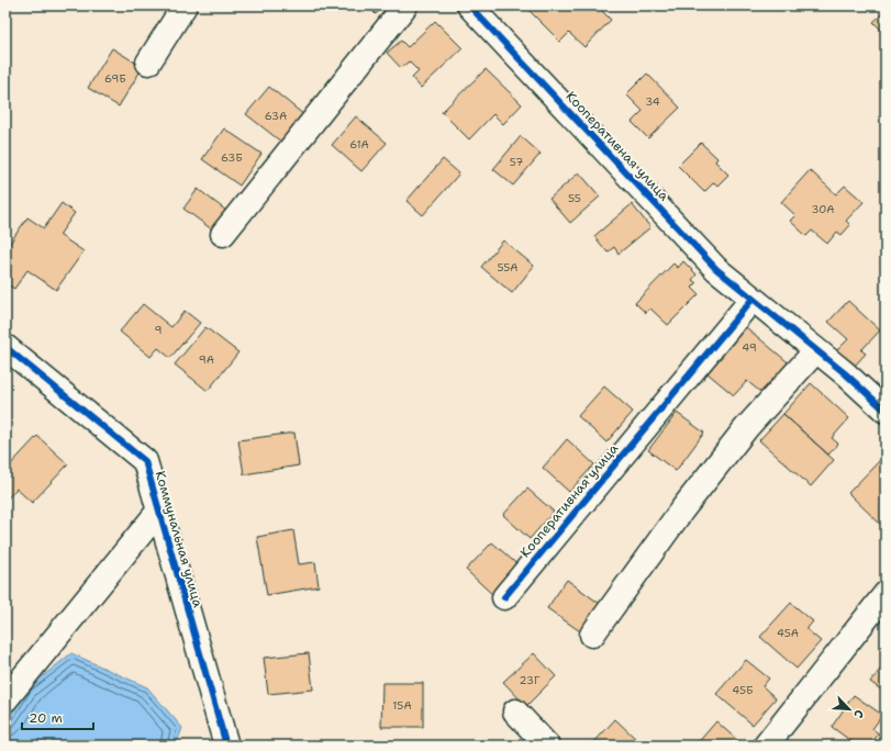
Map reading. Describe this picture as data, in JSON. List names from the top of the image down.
{
  "streets": {
    "street": ["Кооперативная улица", "Коммунальная улица"]
  },
  "house_numbers": [
    "69Б",
    "34",
    "63А",
    "61А",
    "63Б",
    "57",
    "55",
    "30А",
    "55А",
    "9",
    "49",
    "9А",
    "45А",
    "23Г",
    "45Б",
    "15А"
  ],
  "scale_bar": "20 m",
  "north": "bottom right"
}
